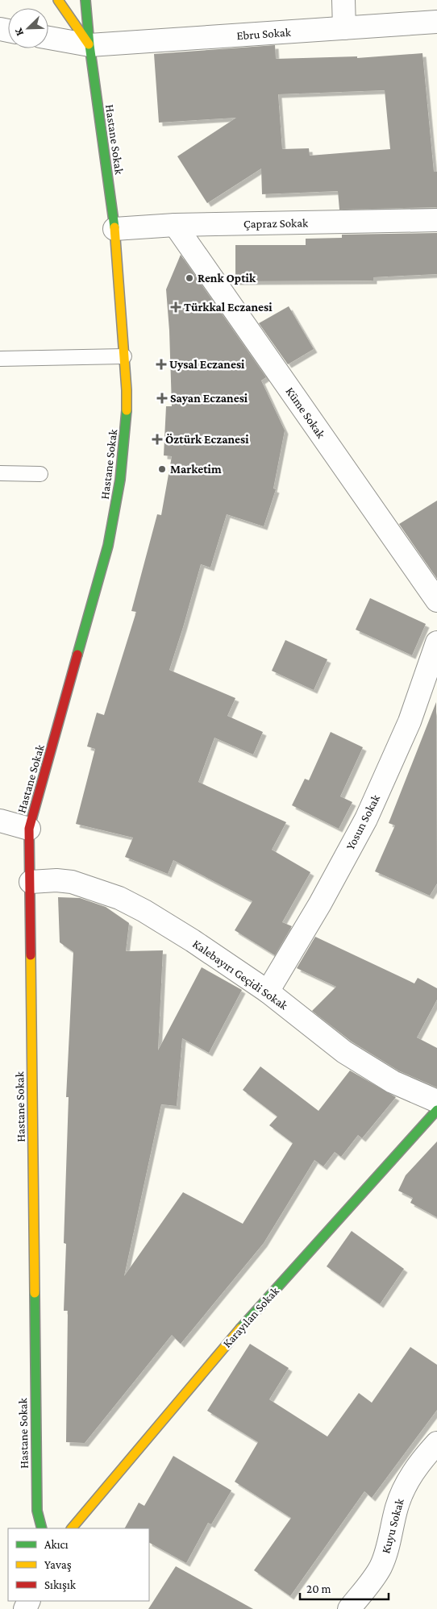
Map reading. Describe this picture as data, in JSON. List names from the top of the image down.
{
  "streets": {
    "street": [
      "Ebru Sokak",
      "Hastane Sokak",
      "Çapraz Sokak",
      "Küme Sokak",
      "Yosun Sokak",
      "Kalebayırı Geçidi Sokak",
      "Karayılan Sokak",
      "Kuyu Sokak"
    ]
  },
  "crossings": [
    ["Ebru Sokak", "Hastane Sokak"],
    ["Hastane Sokak", "Çapraz Sokak"],
    ["Hastane Sokak", "Kalebayırı Geçidi Sokak"],
    ["Çapraz Sokak", "Küme Sokak"],
    ["Yosun Sokak", "Kalebayırı Geçidi Sokak"]
  ],
  "places": {
    "other": ["Renk Optik", "Marketim"],
    "health": [
      "Türkkal Eczanesi",
      "Uysal Eczanesi",
      "Sayan Eczanesi",
      "Öztürk Eczanesi"
    ]
  },
  "legend": ["Akıcı", "Yavaş", "Sıkışık"],
  "scale_bar": "20 m",
  "north": "bottom left"
}
